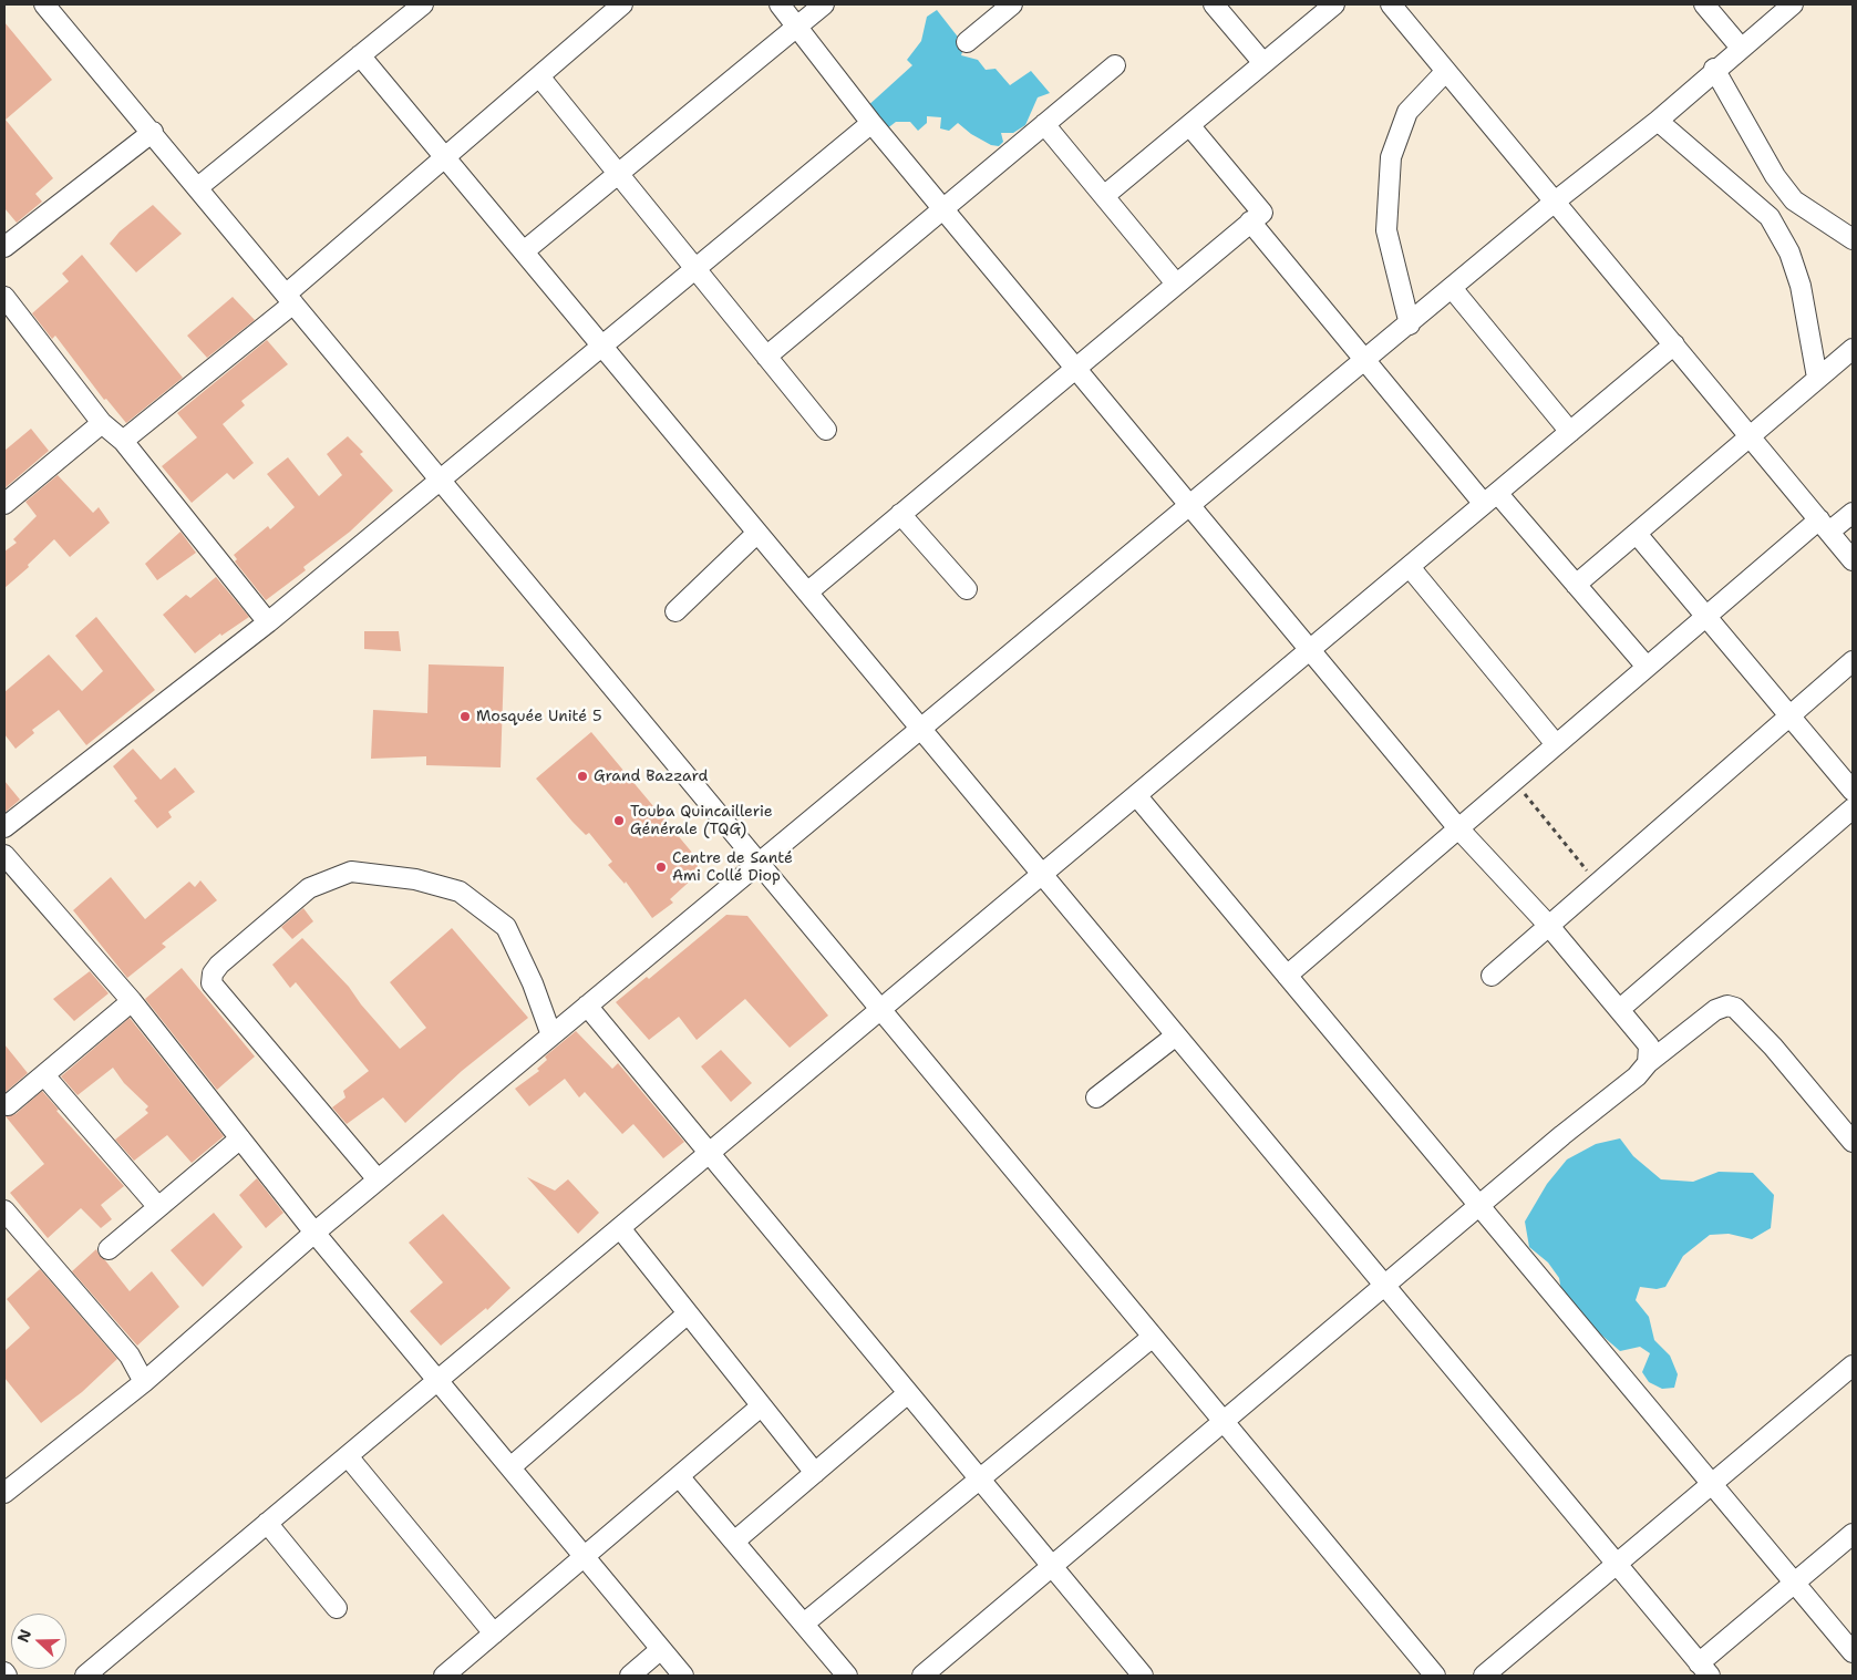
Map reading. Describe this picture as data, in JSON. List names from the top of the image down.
{
  "places": [
    "Mosquée Unité 5",
    "Grand Bazzard",
    "Touba Quincaillerie Générale (TQG)",
    "Centre de Santé Ami Collé Diop"
  ],
  "north": "left"
}
